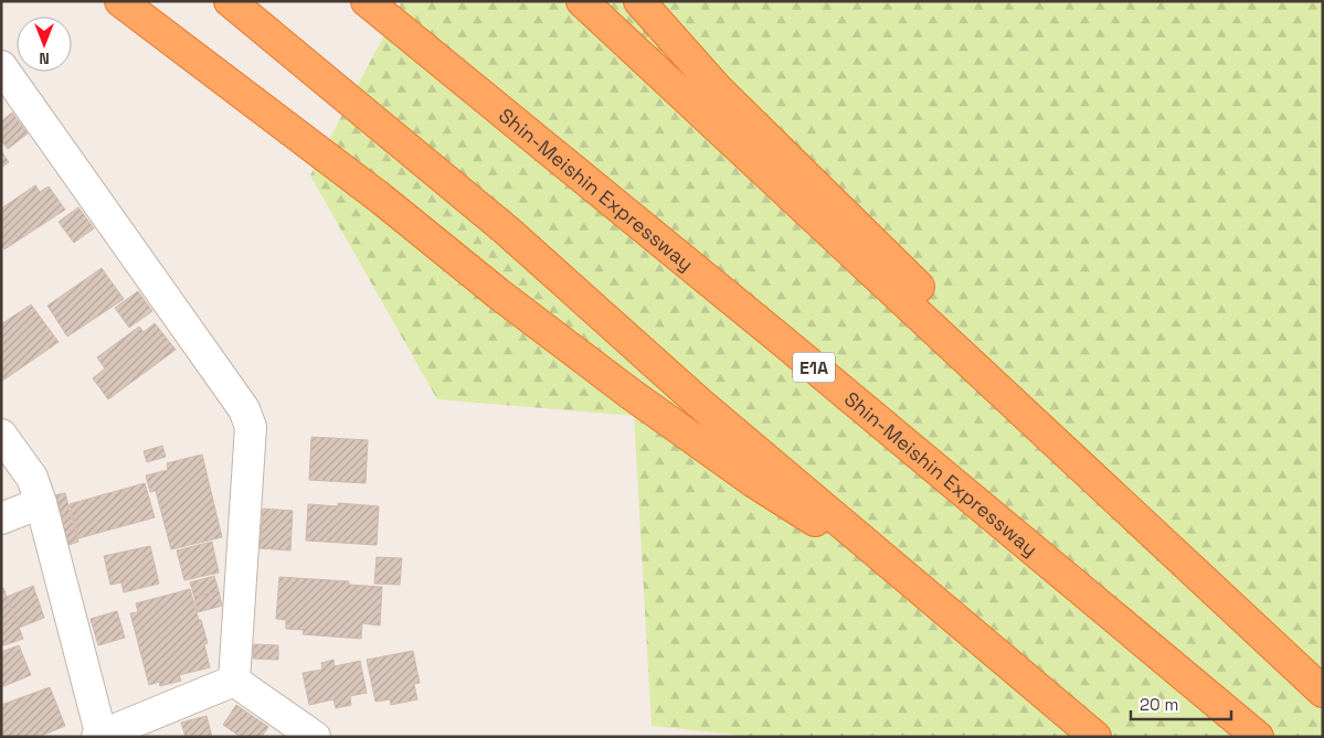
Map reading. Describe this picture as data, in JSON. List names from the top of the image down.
{
  "streets": {
    "highway": ["Shin-Meishin Expressway", "E1A"]
  },
  "scale_bar": "20 m",
  "north": "bottom"
}
